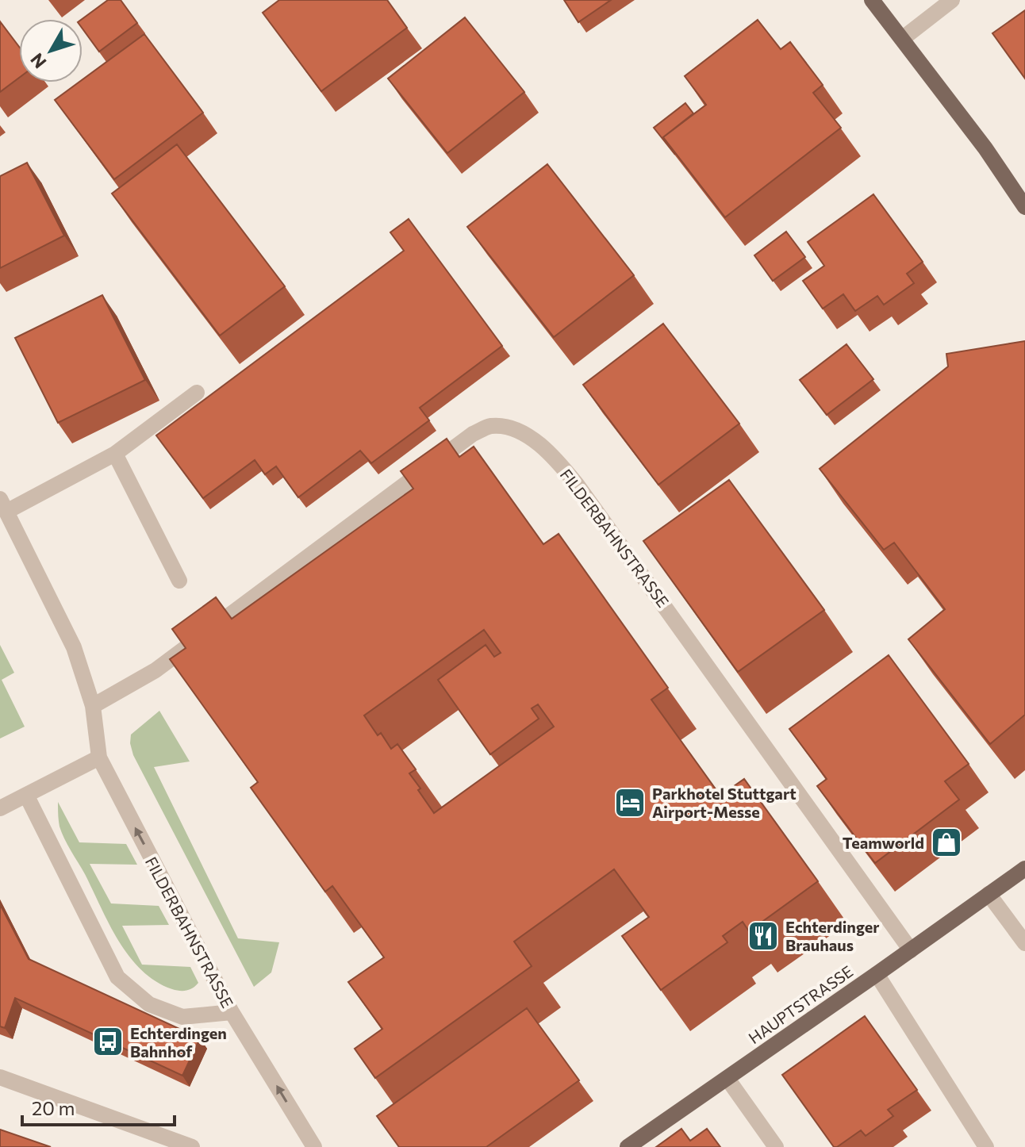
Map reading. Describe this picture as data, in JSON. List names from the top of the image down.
{
  "streets": {
    "main road": ["HAUPTSTRASSE"],
    "street": ["FILDERBAHNSTRASSE"]
  },
  "crossings": [
    ["FILDERBAHNSTRASSE", "HAUPTSTRASSE"]
  ],
  "places": {
    "hotel": ["Parkhotel Stuttgart Airport-Messe"],
    "shop": ["Teamworld"],
    "restaurant": ["Echterdinger Brauhaus"],
    "bus stop": ["Echterdingen Bahnhof"]
  },
  "scale_bar": "20 m",
  "north": "bottom left"
}
